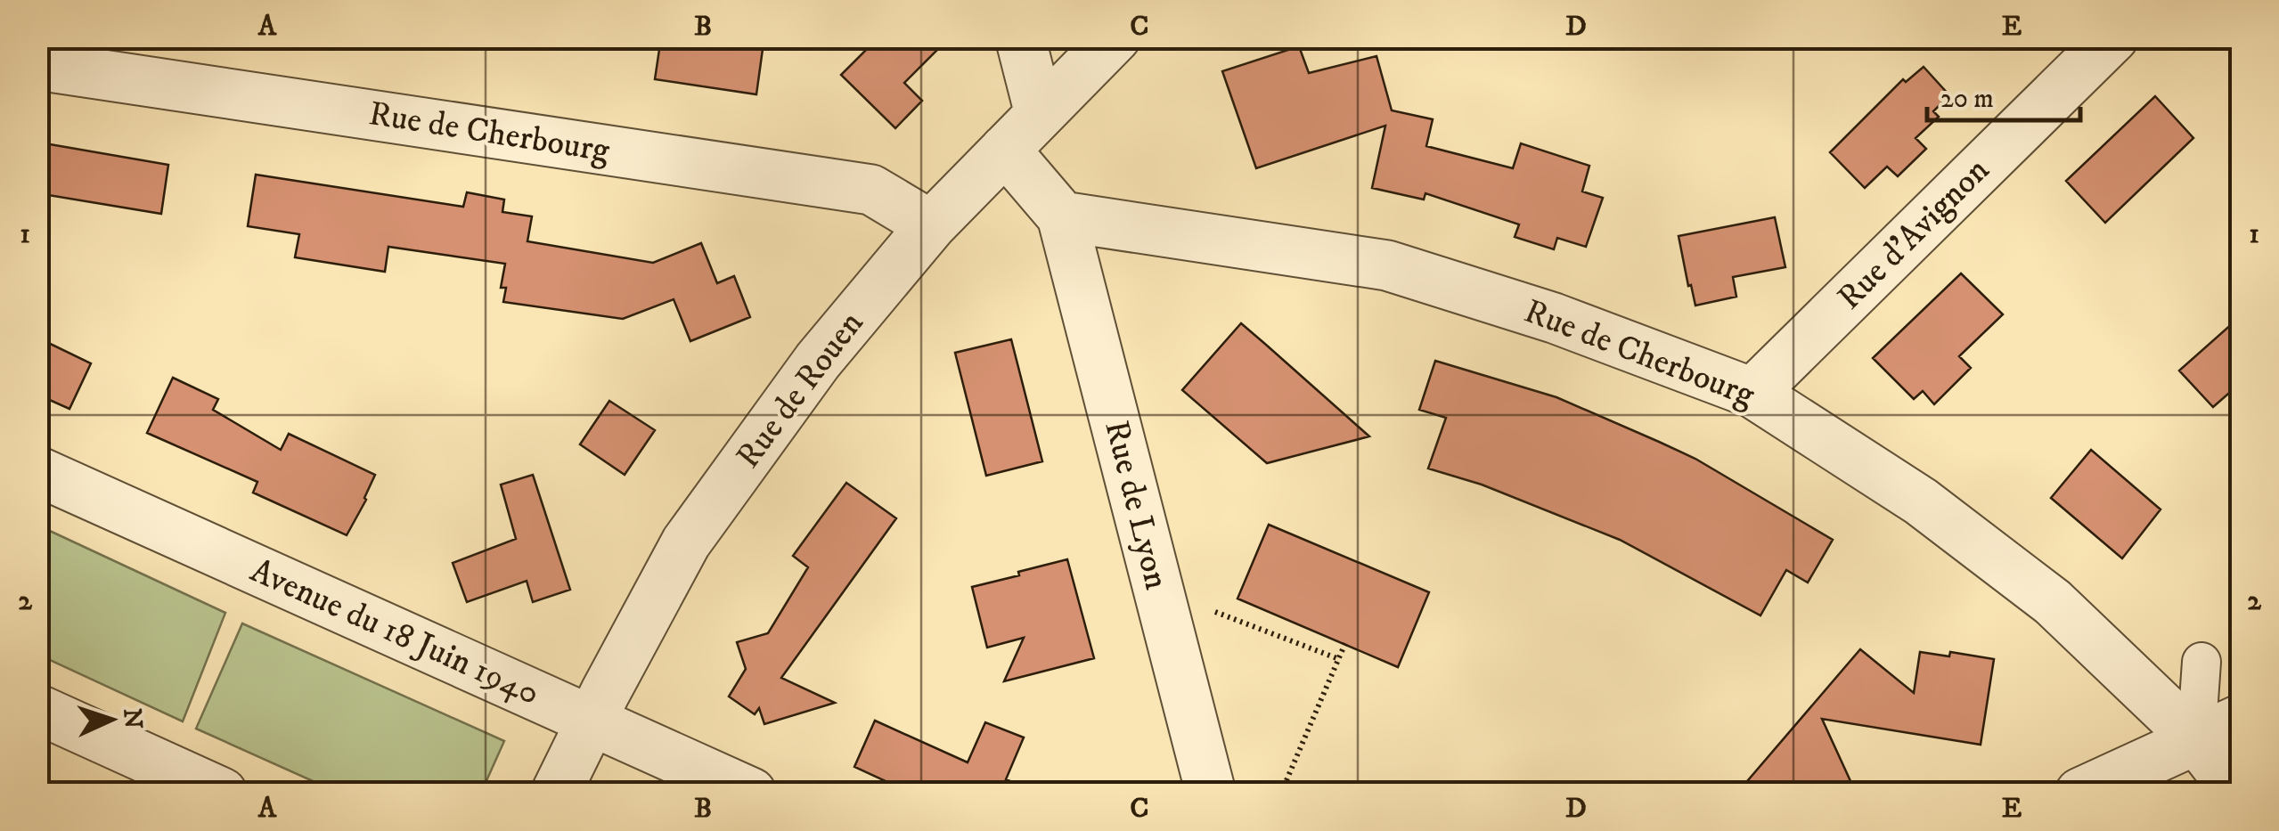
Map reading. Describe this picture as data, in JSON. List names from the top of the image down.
{
  "streets": {
    "street": [
      "Rue de Cherbourg",
      "Rue d'Avignon",
      "Rue de Rouen",
      "Rue de Lyon",
      "Avenue du 18 Juin 1940"
    ]
  },
  "crossings": [
    ["Rue de Cherbourg", "Rue d'Avignon"],
    ["Rue de Cherbourg", "Rue de Rouen"],
    ["Rue de Cherbourg", "Rue de Lyon"],
    ["Rue de Rouen", "Avenue du 18 Juin 1940"]
  ],
  "scale_bar": "20 m",
  "north": "right",
  "grid": {
    "columns": [
      "A",
      "B",
      "C",
      "D",
      "E"
    ],
    "rows": ["1", "2"]
  }
}
